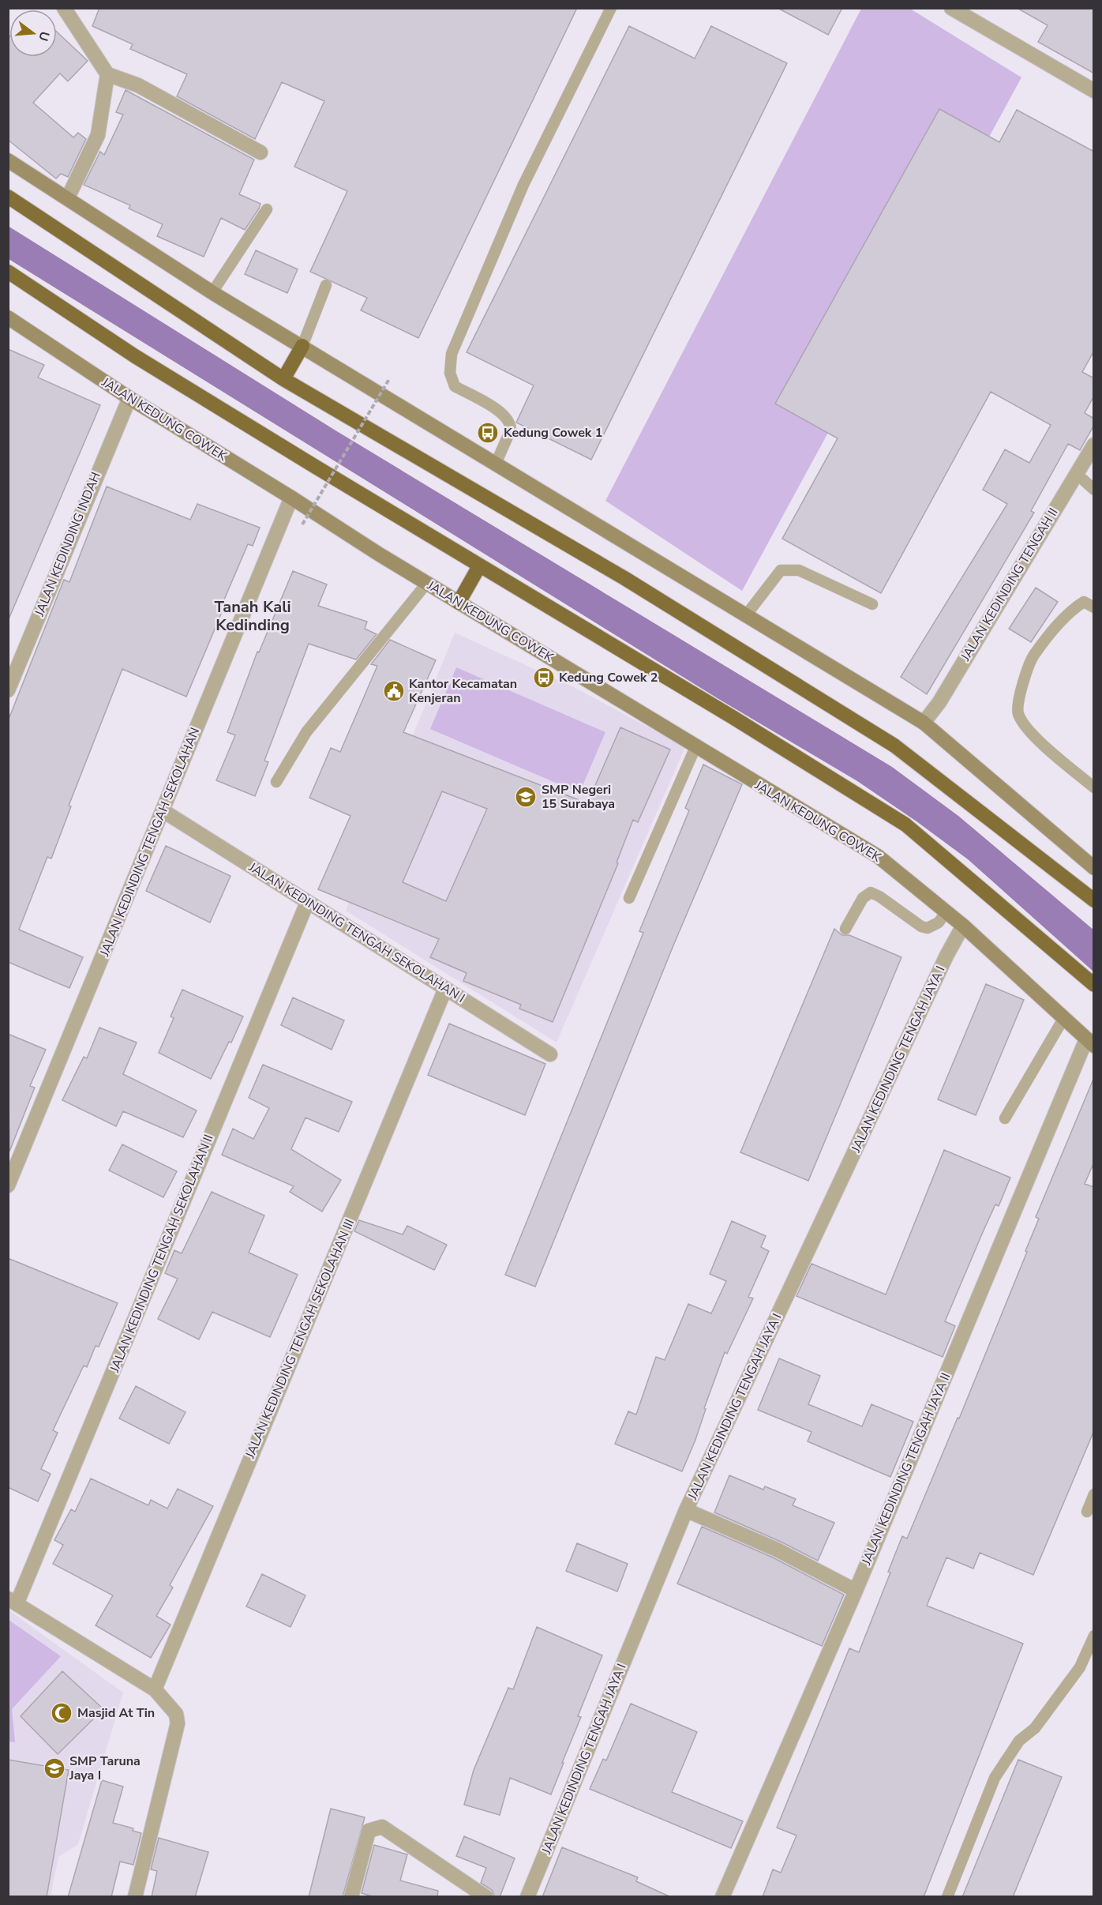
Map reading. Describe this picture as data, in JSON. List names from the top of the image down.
{
  "streets": {
    "main road": ["JALAN KEDUNG COWEK"],
    "street": [
      "JALAN KEDINDING INDAH",
      "JALAN KEDINDING TENGAH II",
      "JALAN KEDINDING TENGAH SEKOLAHAN",
      "JALAN KEDINDING TENGAH SEKOLAHAN I",
      "JALAN KEDINDING TENGAH JAYA I",
      "JALAN KEDINDING TENGAH SEKOLAHAN II",
      "JALAN KEDINDING TENGAH SEKOLAHAN III",
      "JALAN KEDINDING TENGAH JAYA II"
    ]
  },
  "crossings": [
    ["JALAN KEDUNG COWEK", "JALAN KEDINDING INDAH"],
    ["JALAN KEDUNG COWEK", "JALAN KEDINDING TENGAH SEKOLAHAN"],
    ["JALAN KEDUNG COWEK", "JALAN KEDINDING TENGAH JAYA I"],
    ["JALAN KEDUNG COWEK", "JALAN KEDINDING TENGAH JAYA II"],
    ["JALAN KEDINDING TENGAH SEKOLAHAN", "JALAN KEDINDING TENGAH SEKOLAHAN I"],
    ["JALAN KEDINDING TENGAH SEKOLAHAN I", "JALAN KEDINDING TENGAH SEKOLAHAN II"],
    ["JALAN KEDINDING TENGAH SEKOLAHAN I", "JALAN KEDINDING TENGAH SEKOLAHAN III"]
  ],
  "districts": ["Tanah Kali Kedinding"],
  "places": {
    "bus stop": ["Kedung Cowek 1", "Kedung Cowek 2"],
    "public building": ["Kantor Kecamatan Kenjeran"],
    "school or university": ["SMP Negeri 15 Surabaya", "SMP Taruna Jaya I"],
    "mosque": ["Masjid At Tin"]
  },
  "north": "right"
}
